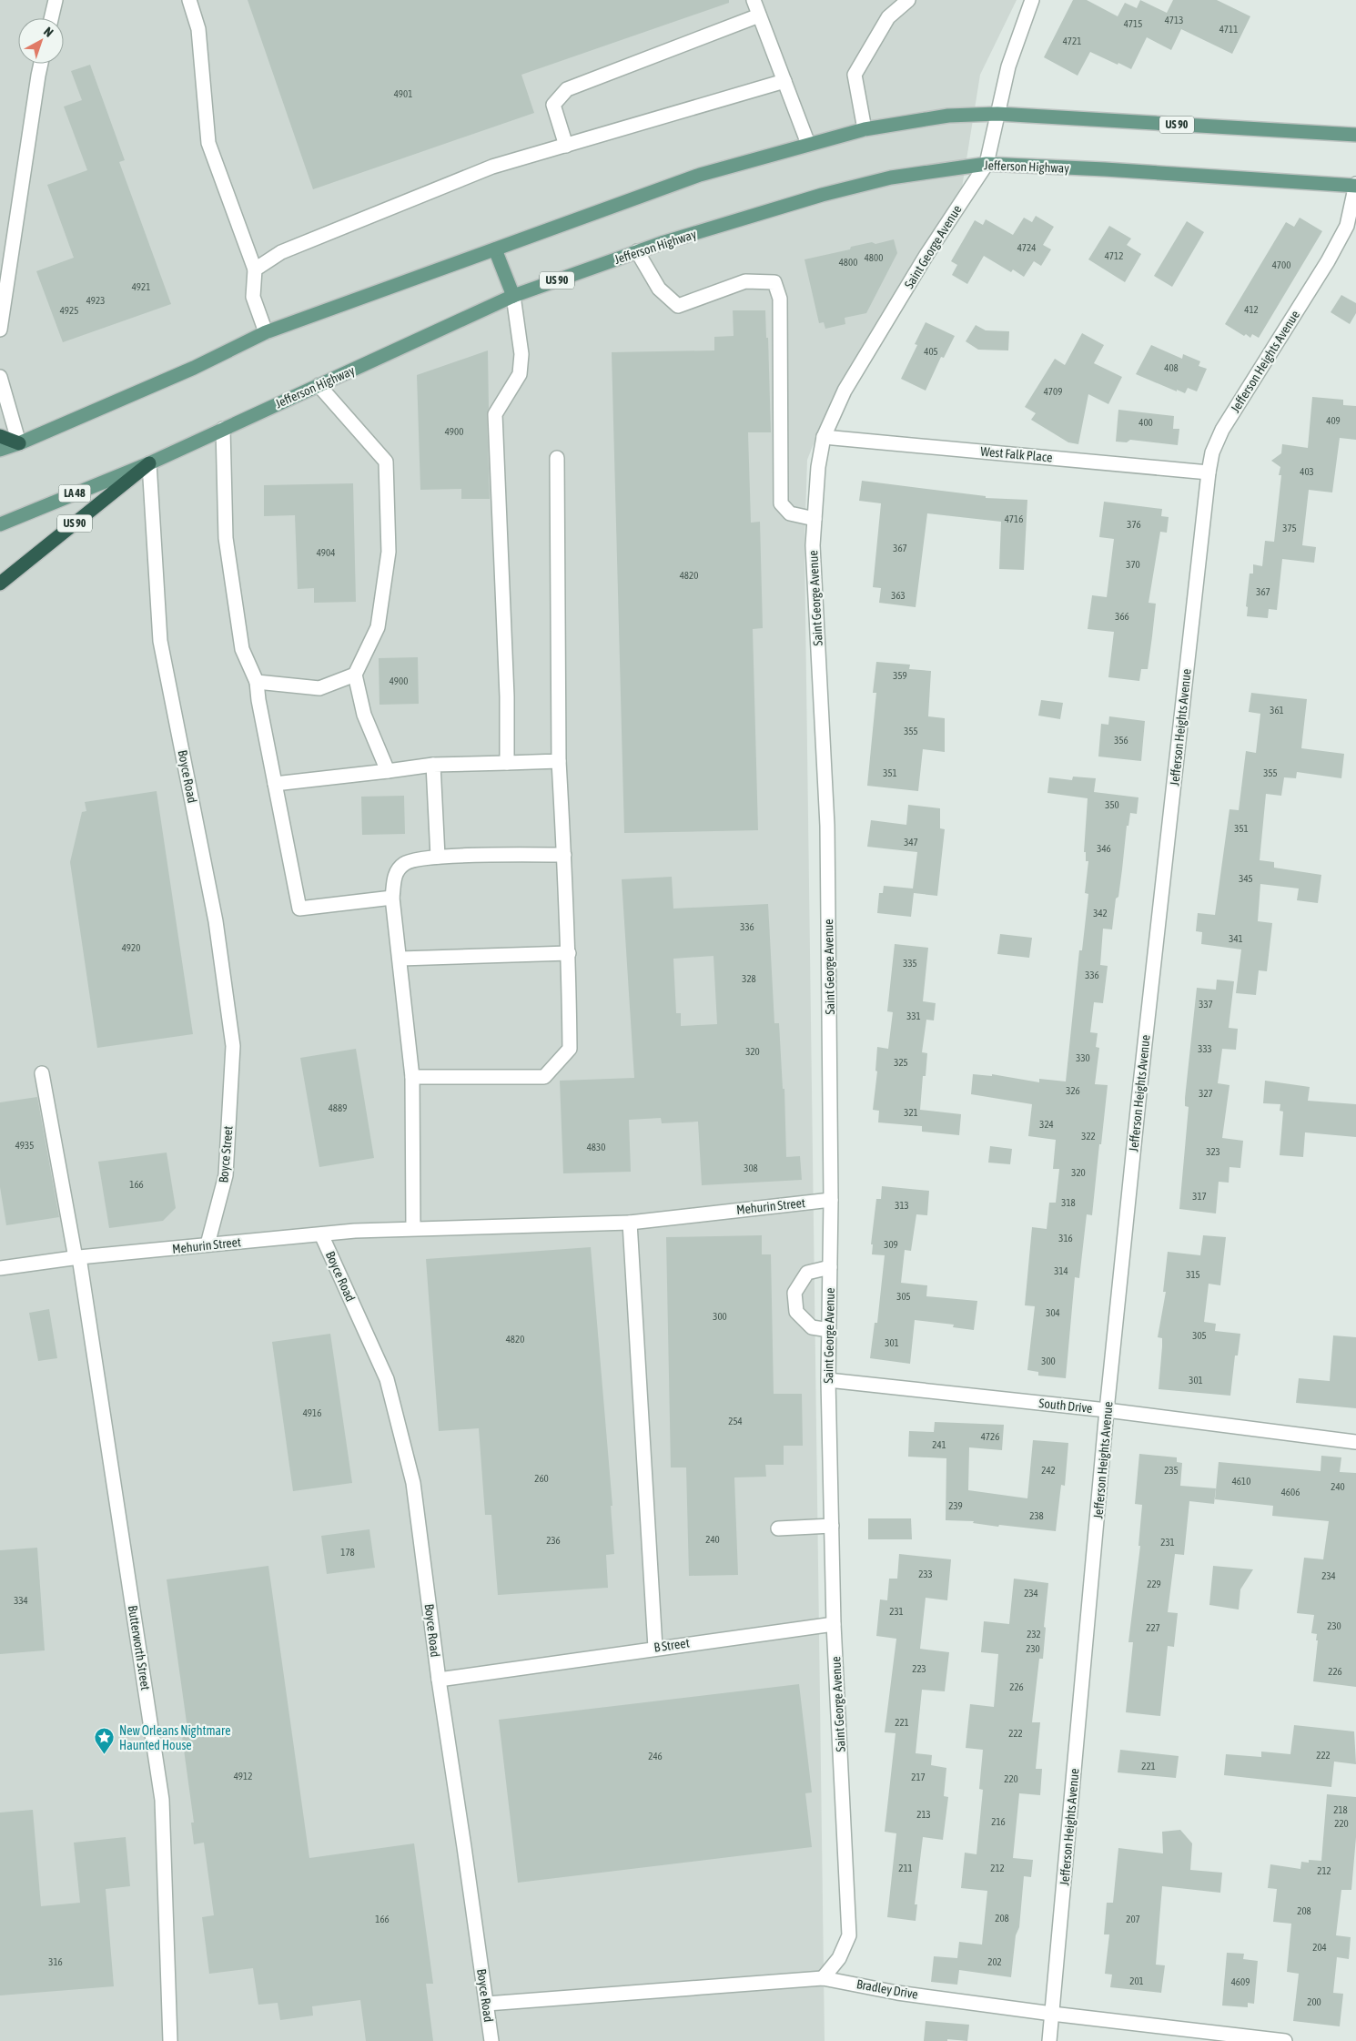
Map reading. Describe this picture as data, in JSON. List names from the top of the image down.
{
  "streets": {
    "highway": ["US 90"],
    "main road": ["Jefferson Highway", "LA 48"],
    "street": [
      "Saint George Avenue",
      "Jefferson Heights Avenue",
      "West Falk Place",
      "Boyce Road",
      "Boyce Street",
      "Mehurin Street",
      "South Drive",
      "B Street",
      "Butterworth Street",
      "Bradley Drive"
    ]
  },
  "crossings": [
    ["US 90", "Jefferson Highway"],
    ["US 90", "Saint George Avenue"],
    ["US 90", "Boyce Road"],
    ["Jefferson Highway", "Saint George Avenue"],
    ["Jefferson Highway", "Jefferson Heights Avenue"],
    ["Jefferson Highway", "Boyce Road"],
    ["Saint George Avenue", "West Falk Place"],
    ["Saint George Avenue", "Mehurin Street"],
    ["Saint George Avenue", "South Drive"],
    ["Saint George Avenue", "B Street"],
    ["Saint George Avenue", "Bradley Drive"],
    ["Jefferson Heights Avenue", "West Falk Place"],
    ["Jefferson Heights Avenue", "South Drive"],
    ["Jefferson Heights Avenue", "Bradley Drive"],
    ["Boyce Road", "Boyce Street"],
    ["Boyce Road", "Mehurin Street"],
    ["Boyce Road", "B Street"],
    ["Boyce Road", "Bradley Drive"],
    ["Boyce Street", "Mehurin Street"],
    ["Mehurin Street", "Butterworth Street"]
  ],
  "places": {
    "place": ["New Orleans Nightmare Haunted House"]
  },
  "house_numbers": [
    "4713",
    "4715",
    "4711",
    "4721",
    "4901",
    "4724",
    "4712",
    "4800",
    "4800",
    "4700",
    "4921",
    "4923",
    "412",
    "4925",
    "405",
    "408",
    "4709",
    "409",
    "400",
    "4900",
    "403",
    "4716",
    "376",
    "375",
    "367",
    "4904",
    "370",
    "4820",
    "367",
    "363",
    "366",
    "359",
    "4900",
    "361",
    "355",
    "356",
    "351",
    "355",
    "350",
    "351",
    "347",
    "346",
    "345",
    "342",
    "336",
    "341",
    "4920",
    "335",
    "336",
    "328",
    "337",
    "331",
    "333",
    "320",
    "330",
    "325",
    "326",
    "327",
    "4889",
    "321",
    "324",
    "322",
    "4935",
    "4830",
    "323",
    "308",
    "320",
    "166",
    "317",
    "318",
    "313",
    "316",
    "309",
    "314",
    "315",
    "305",
    "304",
    "300",
    "305",
    "4820",
    "301",
    "300",
    "301",
    "4916",
    "254",
    "4726",
    "241",
    "242",
    "235",
    "260",
    "4610",
    "240",
    "4606",
    "239",
    "238",
    "240",
    "236",
    "231",
    "178",
    "233",
    "234",
    "229",
    "234",
    "334",
    "231",
    "230",
    "227",
    "232",
    "230",
    "223",
    "226",
    "226",
    "221",
    "222",
    "222",
    "246",
    "221",
    "4912",
    "217",
    "220",
    "218",
    "213",
    "216",
    "220",
    "211",
    "212",
    "212",
    "208",
    "208",
    "166",
    "207",
    "204",
    "316",
    "202",
    "201",
    "4609",
    "200"
  ],
  "north": "top right"
}
